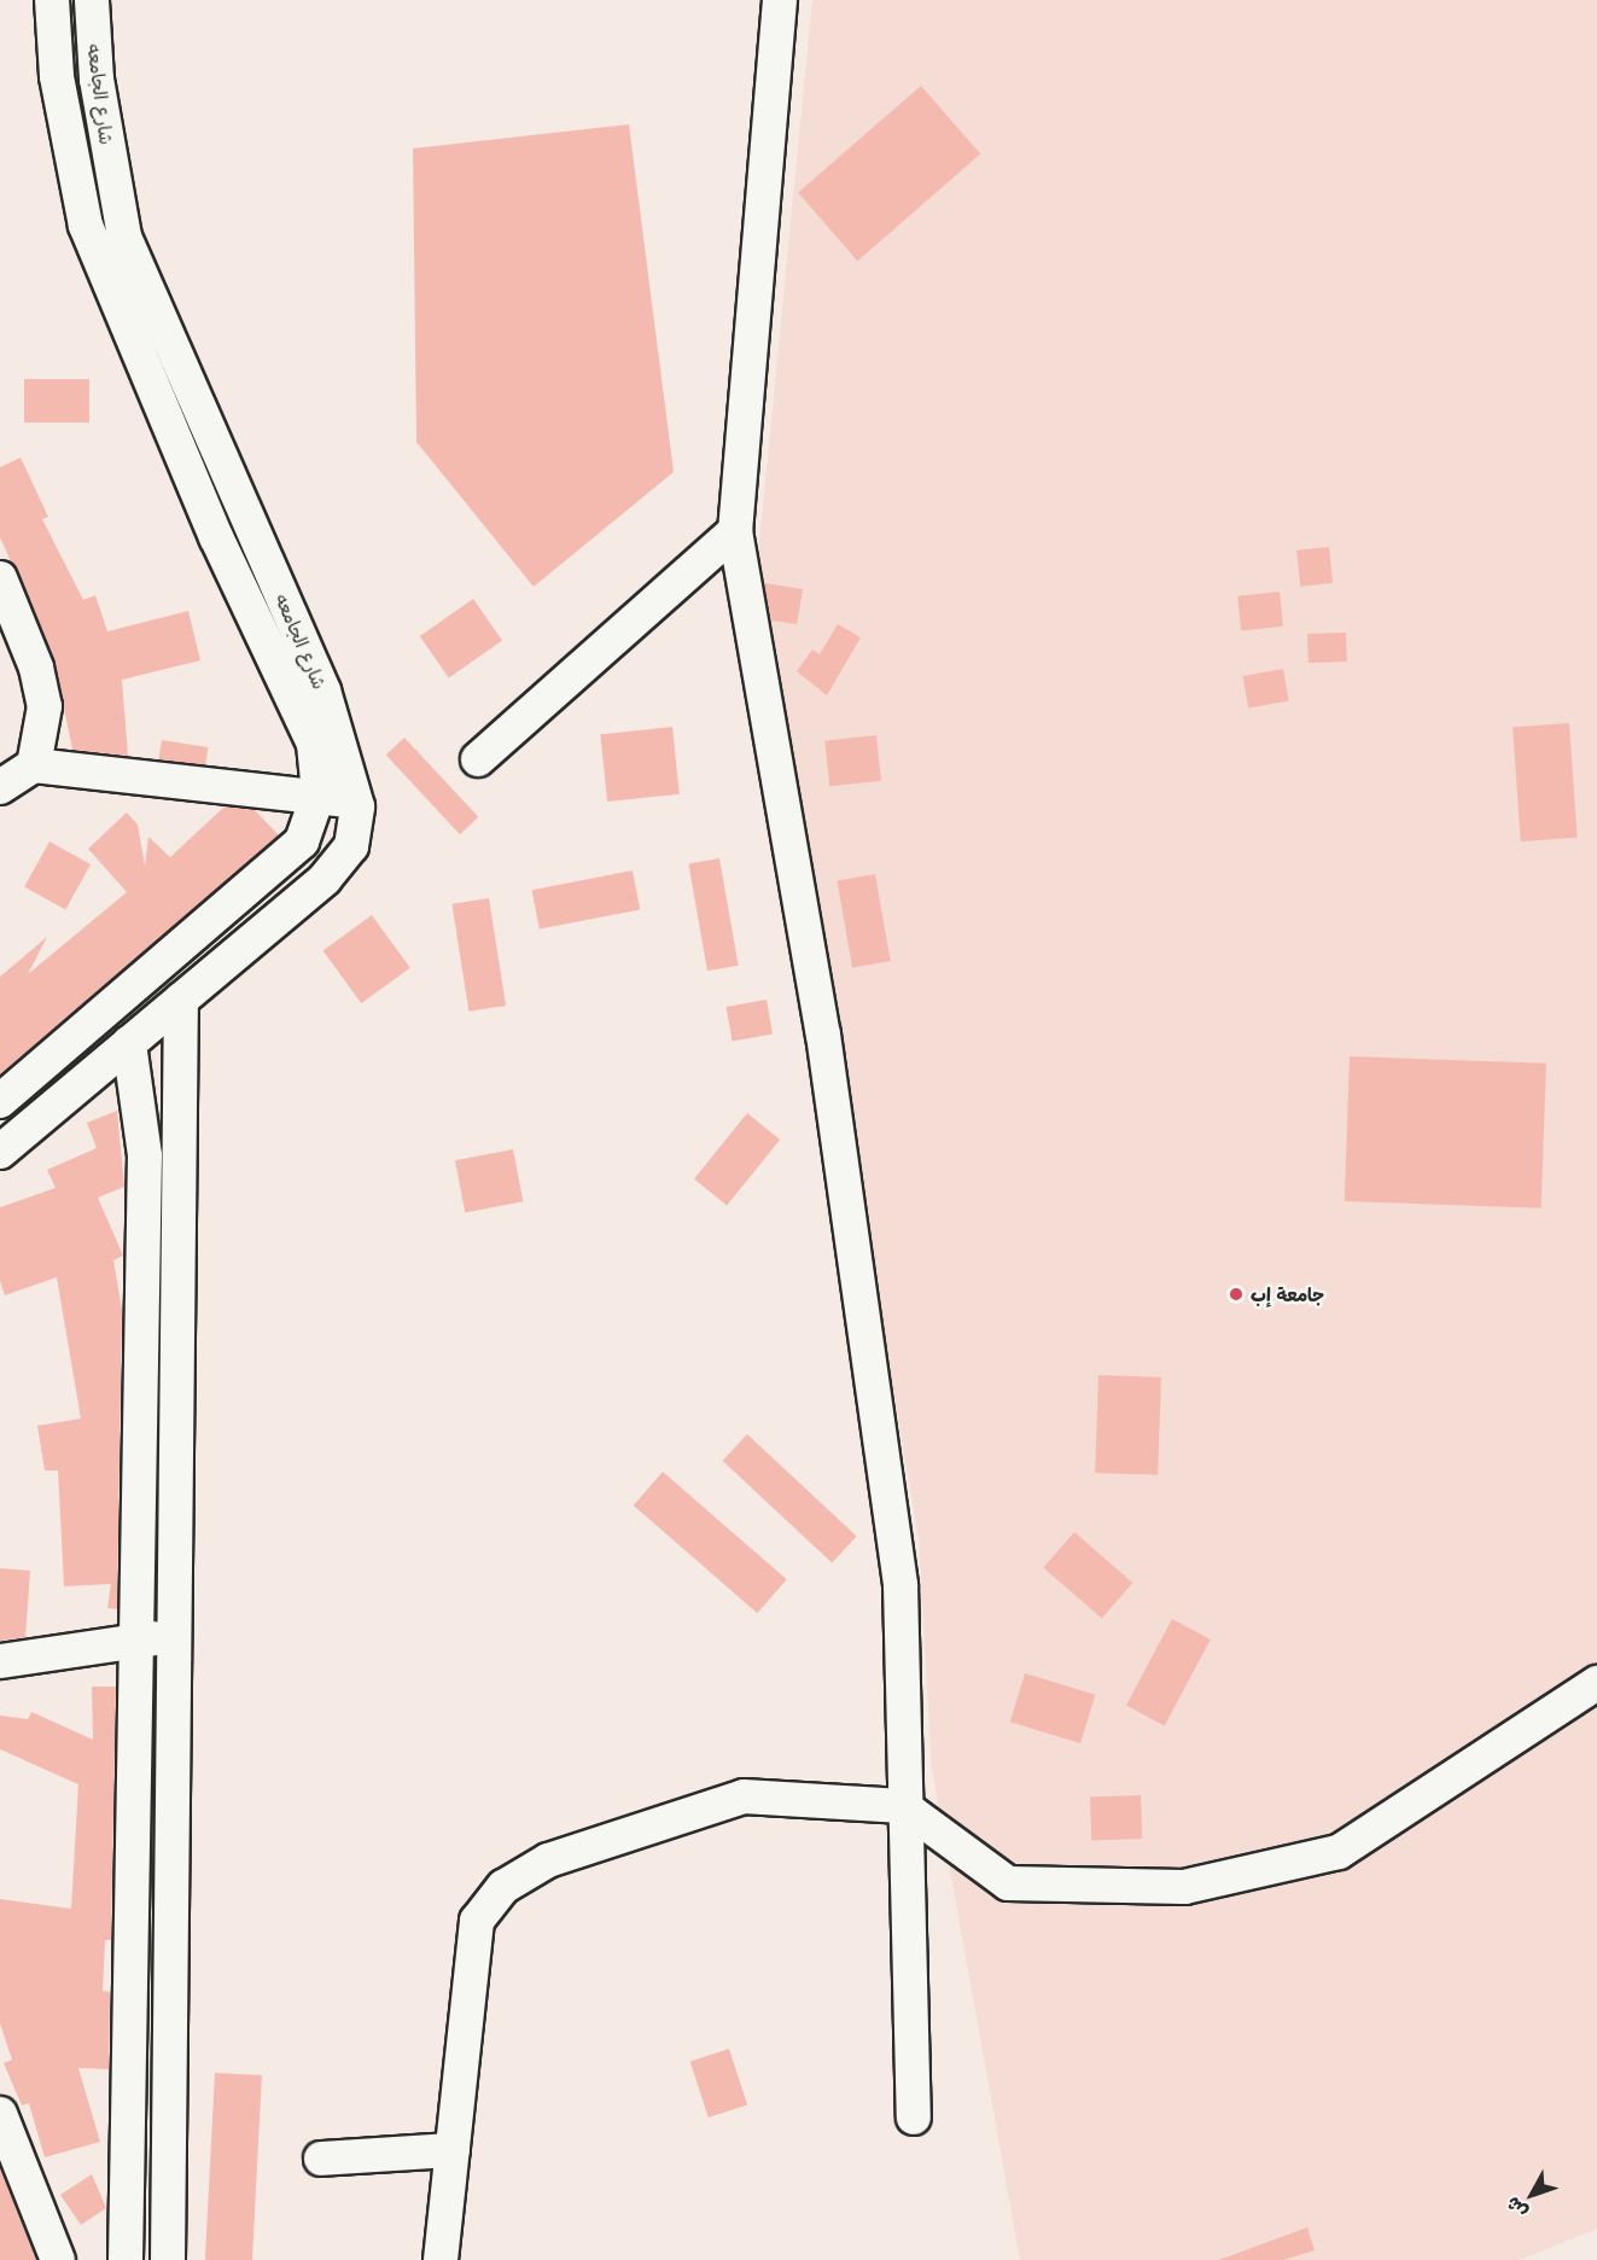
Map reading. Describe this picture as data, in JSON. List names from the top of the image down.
{
  "streets": {
    "street": ["شارع الجامعه"]
  },
  "places": ["جامعة إب"],
  "north": "bottom left"
}
